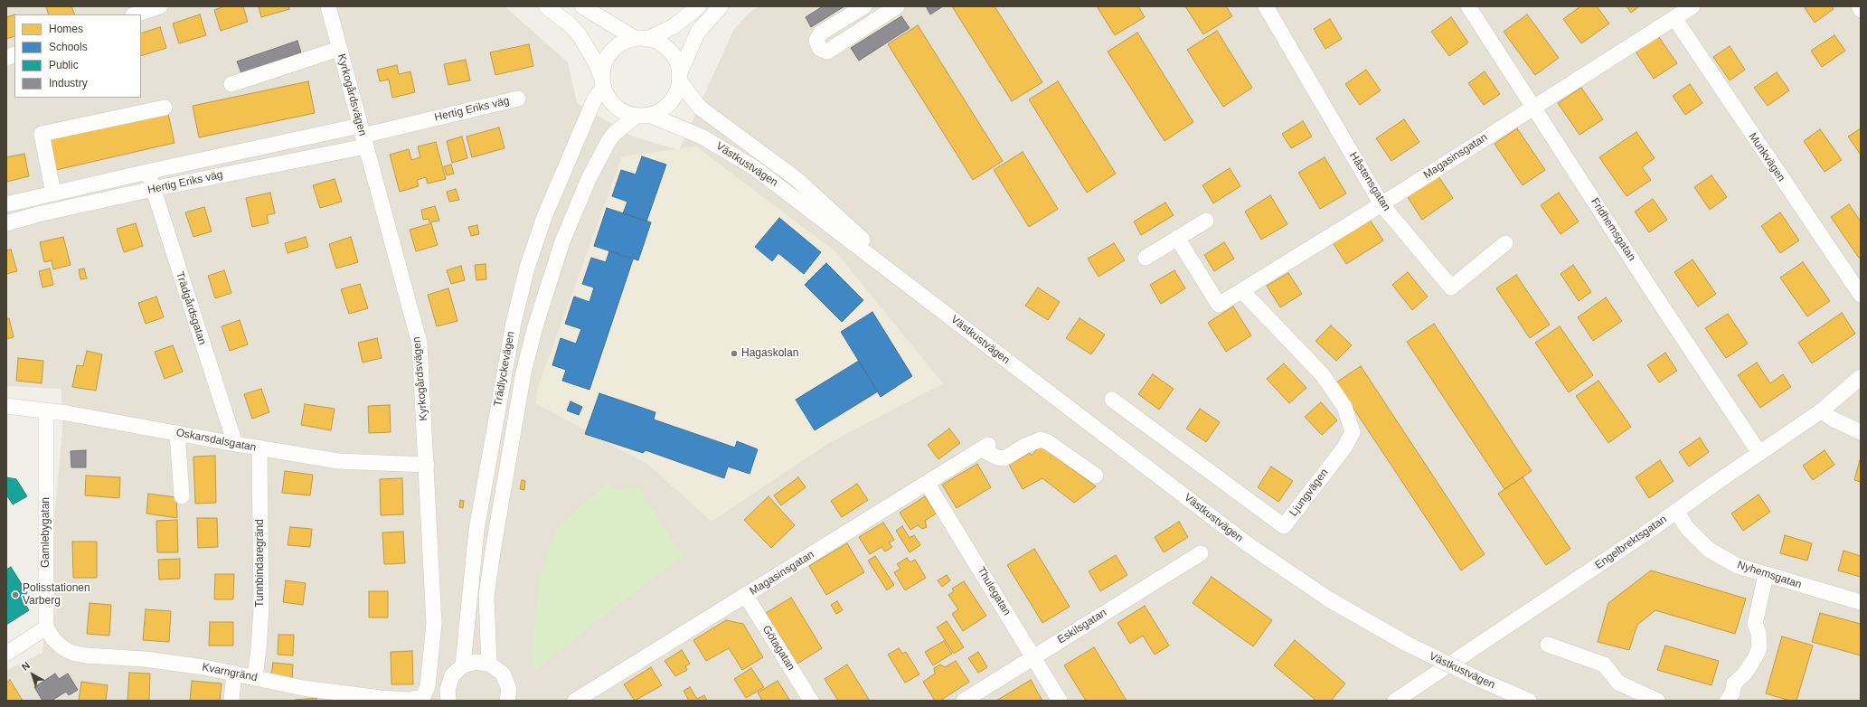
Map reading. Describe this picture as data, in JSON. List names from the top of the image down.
{
  "streets": {
    "street": [
      "Kyrkogårdsvägen",
      "Hertig Eriks väg",
      "Magasinsgatan",
      "Munkvägen",
      "Västkustvägen",
      "Håstensgatan",
      "Fridhemsgatan",
      "Trädgårdsgatan",
      "Trädlyckevägen",
      "Oskarsdalsgatan",
      "Ljungvägen",
      "Gamlebygatan",
      "Engelbrektsgatan",
      "Tunnbindaregränd",
      "Nyhemsgatan",
      "Thulegatan",
      "Eskilsgatan",
      "Götagatan",
      "Kvarngränd"
    ]
  },
  "crossings": [
    ["Kyrkogårdsvägen", "Hertig Eriks väg"],
    ["Kyrkogårdsvägen", "Oskarsdalsgatan"],
    ["Kyrkogårdsvägen", "Kvarngränd"],
    ["Hertig Eriks väg", "Trädgårdsgatan"],
    ["Magasinsgatan", "Munkvägen"],
    ["Magasinsgatan", "Håstensgatan"],
    ["Magasinsgatan", "Fridhemsgatan"],
    ["Magasinsgatan", "Ljungvägen"],
    ["Magasinsgatan", "Thulegatan"],
    ["Magasinsgatan", "Götagatan"],
    ["Västkustvägen", "Trädlyckevägen"],
    ["Fridhemsgatan", "Engelbrektsgatan"],
    ["Trädgårdsgatan", "Oskarsdalsgatan"],
    ["Oskarsdalsgatan", "Gamlebygatan"],
    ["Oskarsdalsgatan", "Tunnbindaregränd"],
    ["Gamlebygatan", "Kvarngränd"],
    ["Engelbrektsgatan", "Nyhemsgatan"],
    ["Tunnbindaregränd", "Kvarngränd"],
    ["Thulegatan", "Eskilsgatan"]
  ],
  "places": ["Hagaskolan", "Polisstationen Varberg"],
  "legend": [
    "Homes",
    "Schools",
    "Public",
    "Industry"
  ],
  "north": "top left"
}
